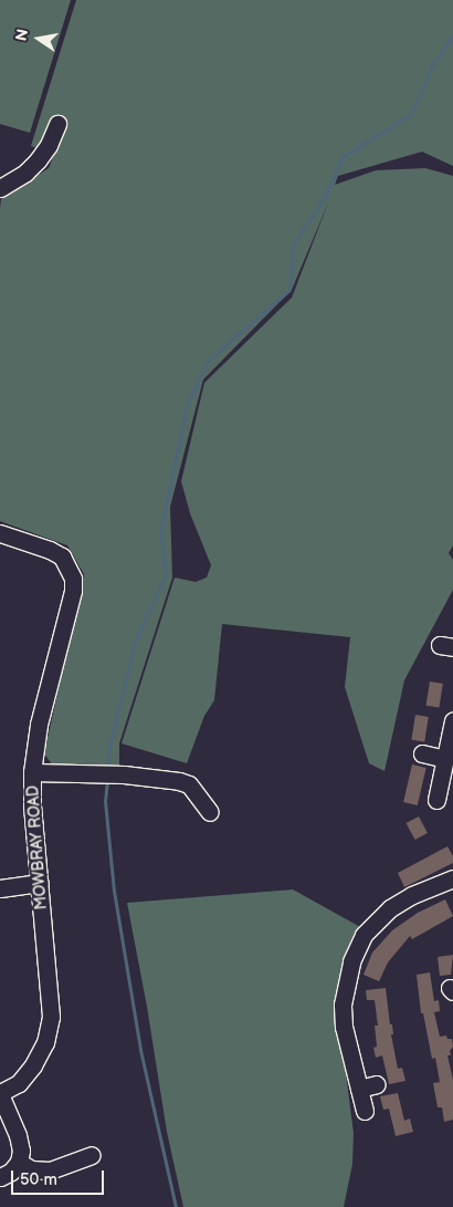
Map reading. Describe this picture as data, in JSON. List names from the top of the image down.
{
  "streets": {
    "street": ["MOWBRAY ROAD"]
  },
  "scale_bar": "50 m",
  "north": "left"
}
